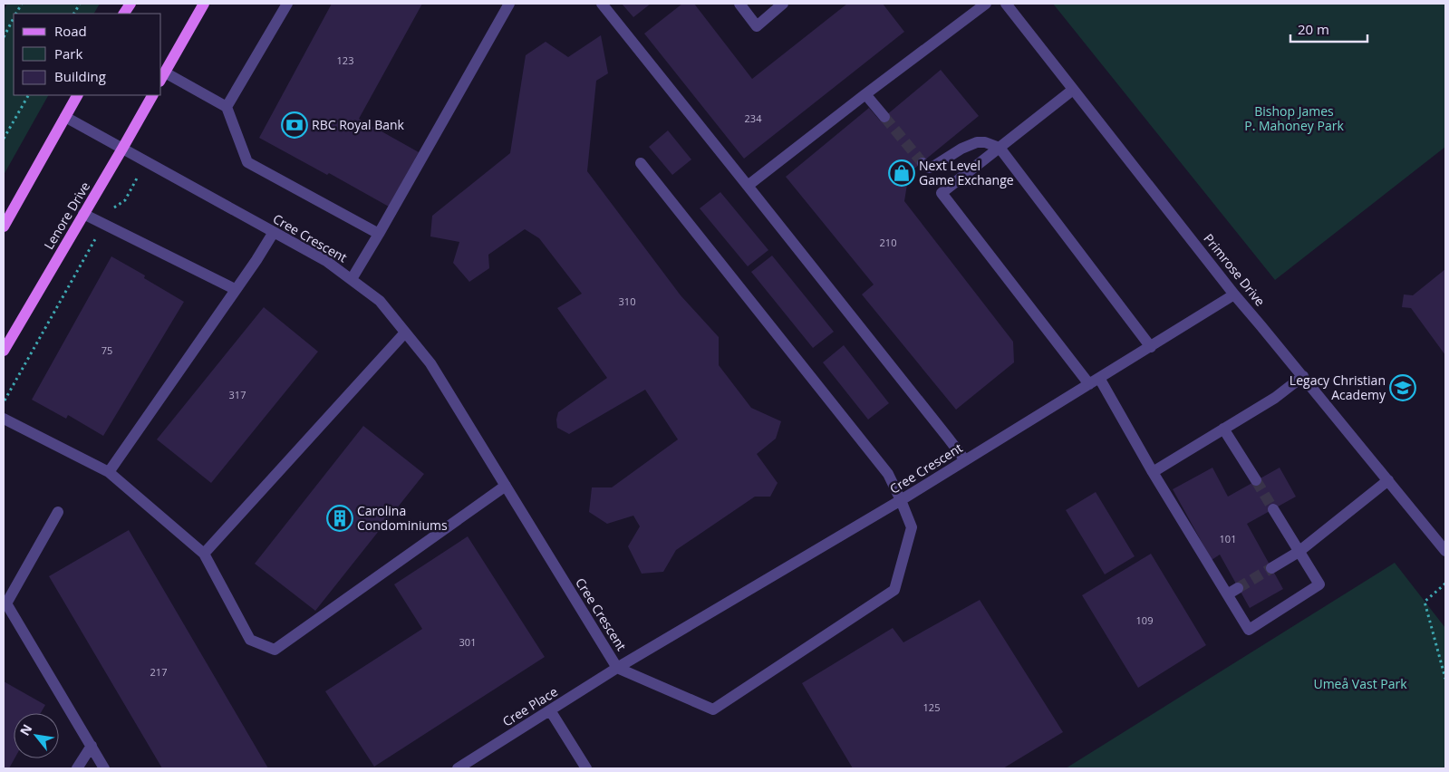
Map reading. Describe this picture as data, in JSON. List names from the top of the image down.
{
  "streets": {
    "main road": ["Lenore Drive"],
    "street": ["Cree Crescent", "Primrose Drive", "Cree Place"]
  },
  "crossings": [
    ["Lenore Drive", "Cree Crescent"],
    ["Cree Crescent", "Primrose Drive"],
    ["Cree Crescent", "Cree Place"]
  ],
  "parks": ["Bishop James P. Mahoney Park", "Umeå Vast Park"],
  "places": {
    "bank": ["RBC Royal Bank"],
    "shop": ["Next Level Game Exchange"],
    "school or university": ["Legacy Christian Academy"],
    "building": ["Carolina Condominiums"]
  },
  "house_numbers": [
    "123",
    "234",
    "210",
    "310",
    "75",
    "317",
    "101",
    "109",
    "301",
    "217",
    "125"
  ],
  "legend": ["Road", "Park", "Building"],
  "scale_bar": "20 m",
  "north": "top left"
}
